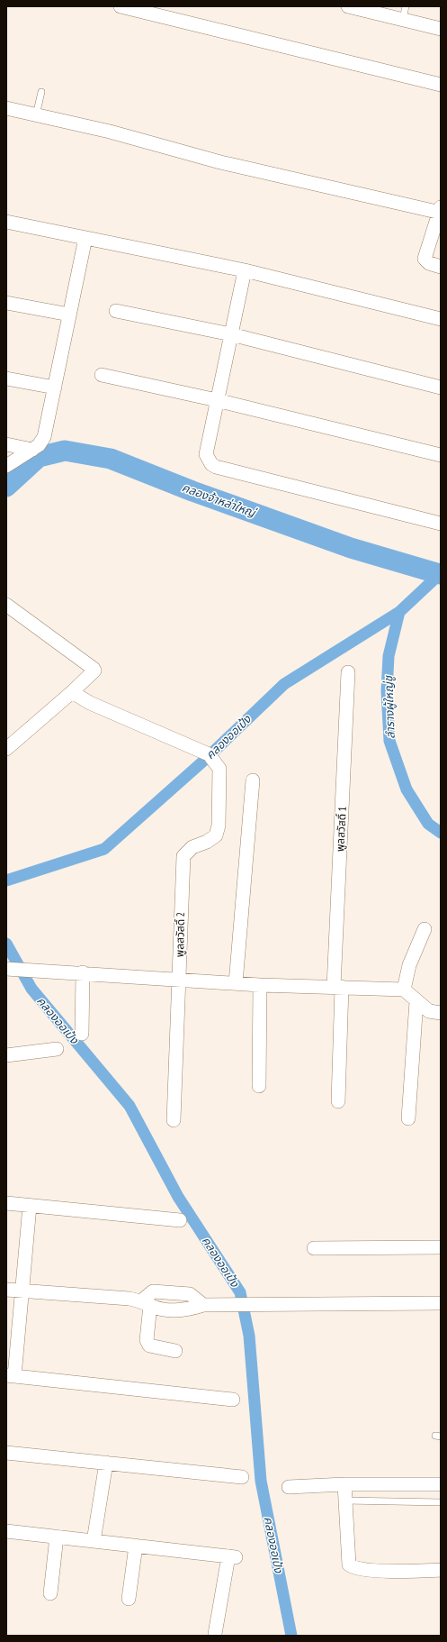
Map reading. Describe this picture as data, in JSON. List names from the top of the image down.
{
  "streets": {
    "street": ["พูลสวัสดิ์ 1", "พูลสวัสดิ์ 2"]
  },
  "water": ["คลองจ้าหล่าใหญ่", "ลำรางผู้ใหญ่ชู", "คลองออเป้ง"]
}
